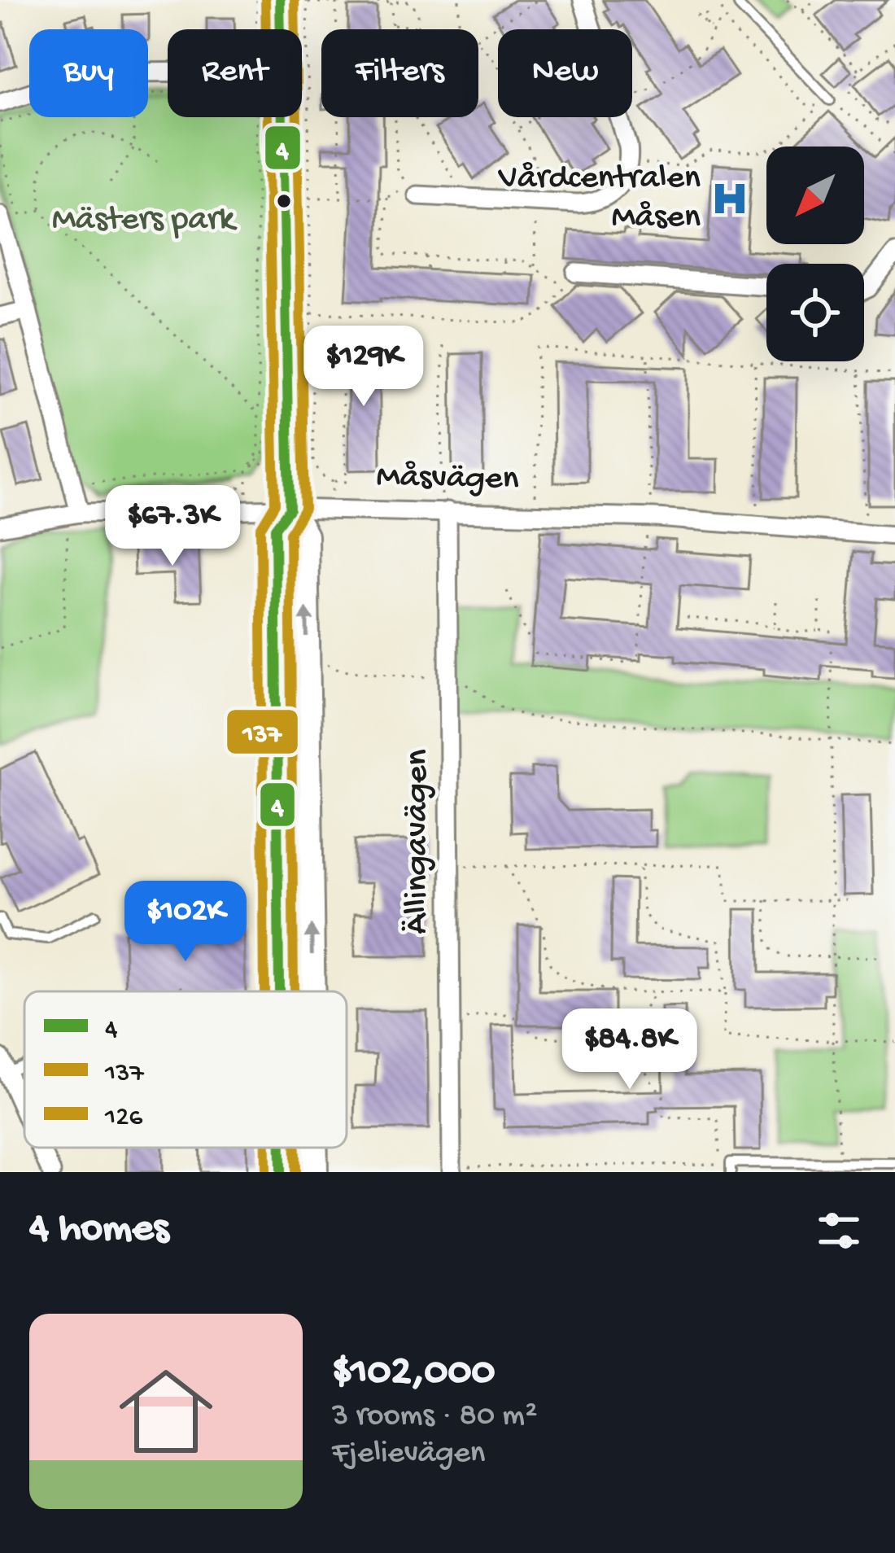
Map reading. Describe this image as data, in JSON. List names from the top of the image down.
{
  "streets": {
    "street": ["Måsvägen", "Ällingavägen"]
  },
  "crossings": [
    ["Måsvägen", "Ällingavägen"]
  ],
  "parks": ["Mästers park"],
  "places": {
    "hospital": ["Vårdcentralen Måsen"]
  },
  "lines": ["transit line 4", "transit line 137", "transit line 126"],
  "legend": ["4", "137", "126"],
  "north": "bottom left",
  "page": {
    "chip": [
      "Buy",
      "Rent",
      "Filters",
      "New"
    ],
    "price": [
      "$129K",
      "$67.3K",
      "$102K",
      "$84.8K"
    ],
    "heading": "4 homes",
    "list": [
      {
        "name": "$102,000",
        "note": "3 rooms · 80 m² · Fjelievägen"
      }
    ]
  }
}
